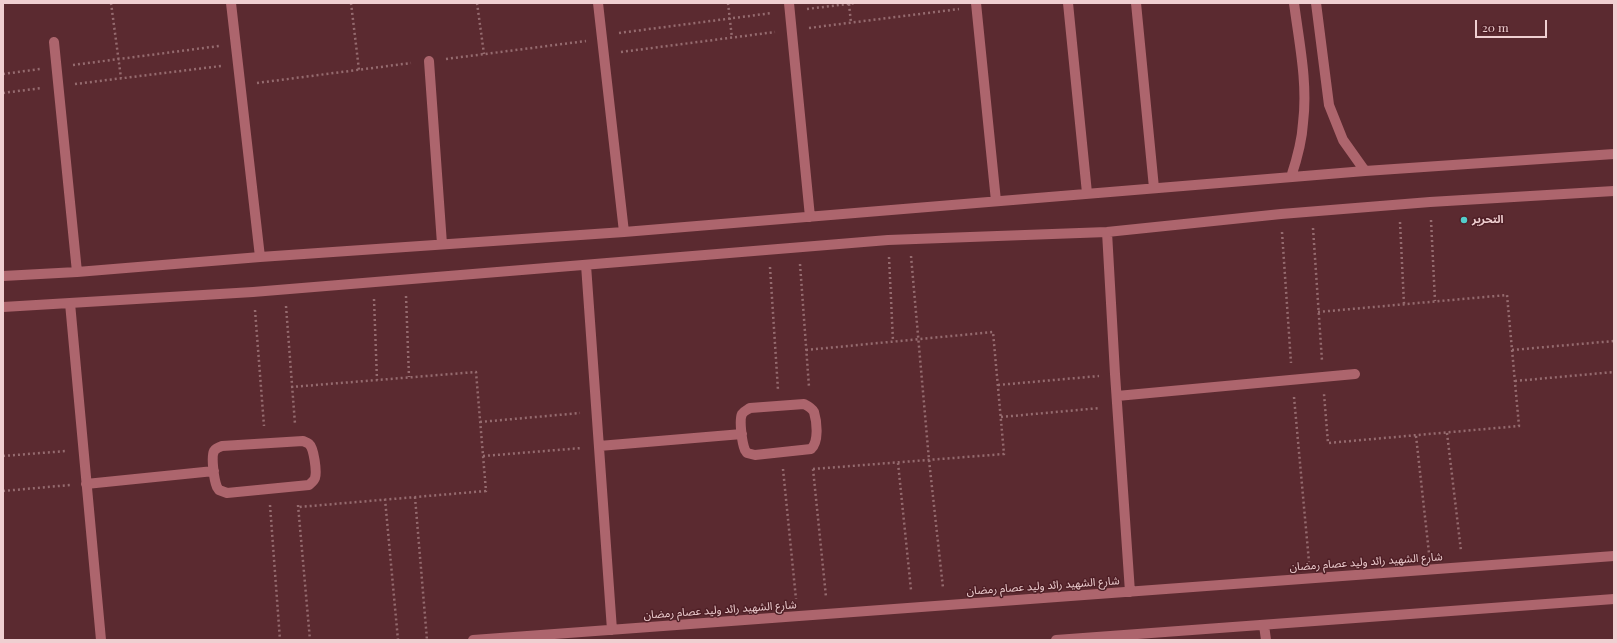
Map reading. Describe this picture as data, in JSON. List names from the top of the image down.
{
  "streets": {
    "street": ["شارع الشهيد رائد وليد عصام رمضان"]
  },
  "places": ["التحرير"],
  "scale_bar": "20 m"
}
